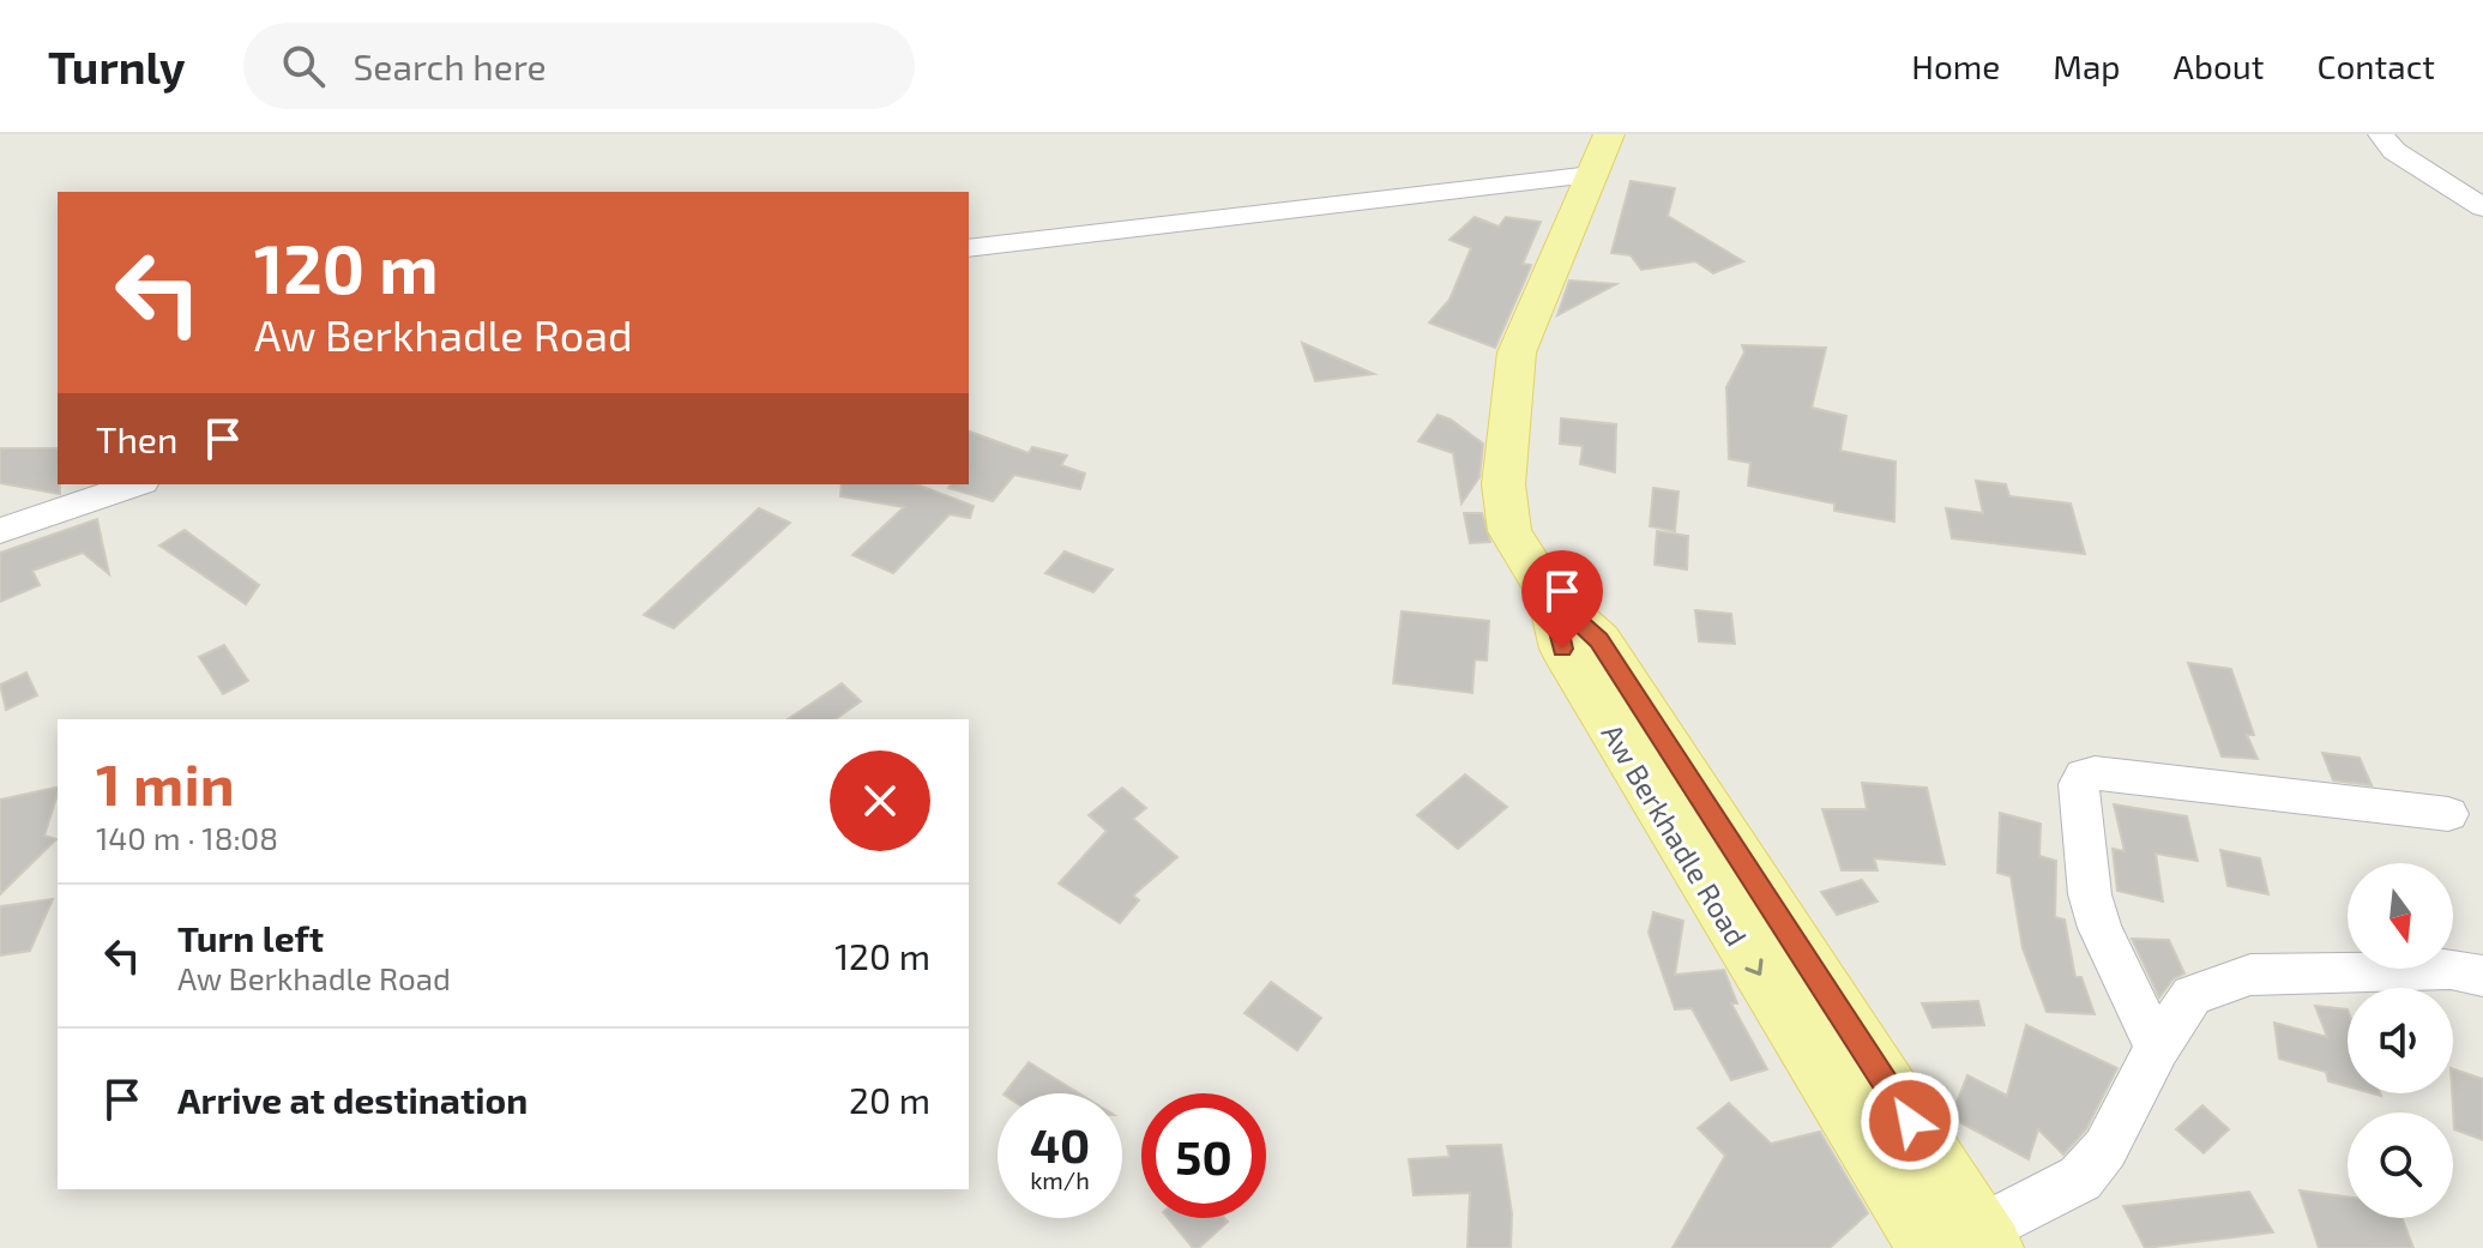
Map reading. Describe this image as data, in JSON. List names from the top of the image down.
{
  "streets": {
    "main road": ["Aw Berkhadle Road"]
  },
  "north": "bottom",
  "page": {
    "header": "Turnly",
    "search": "Search here",
    "nav": [
      "Home",
      "Map",
      "About",
      "Contact"
    ],
    "turn": ["120 m", "Aw Berkhadle Road"],
    "then": "Then",
    "heading": ["1 min", "140 m · 18:08"],
    "list": [
      {
        "name": "Turn left",
        "note": "Aw Berkhadle Road",
        "value": "120 m"
      },
      {
        "name": "Arrive at destination",
        "value": "20 m"
      }
    ],
    "speed": "40 km/h",
    "limit": "50"
  }
}
